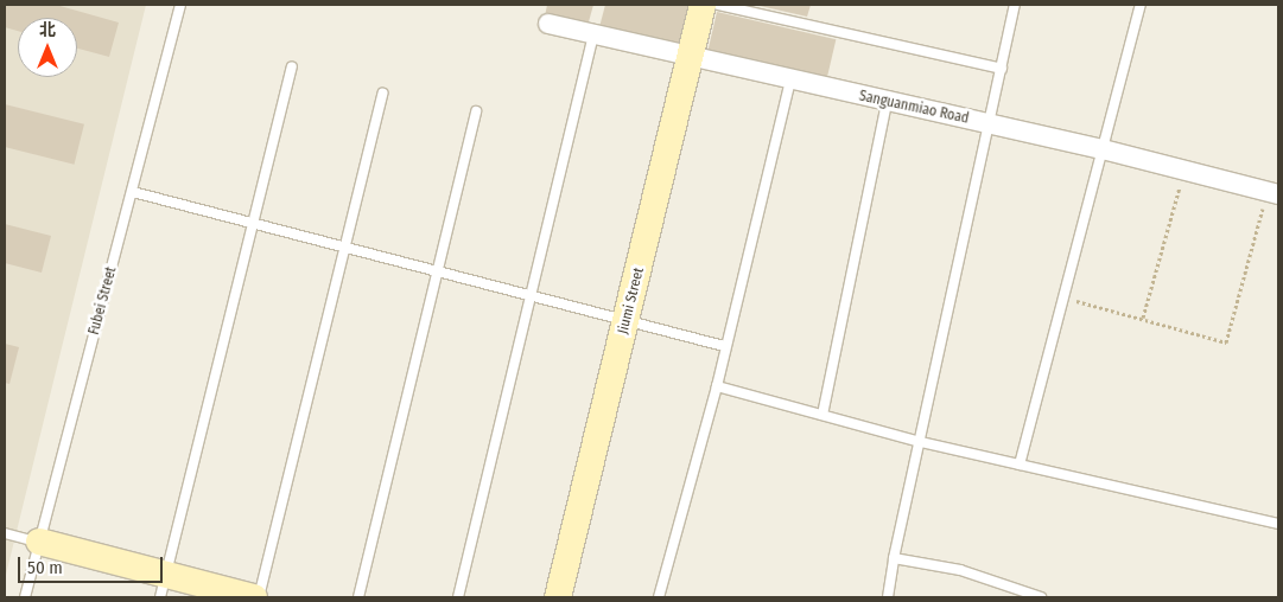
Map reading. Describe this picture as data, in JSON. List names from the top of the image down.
{
  "streets": {
    "street": ["Sanguanmiao Road", "Jiumi Street"],
    "lane": ["Fubei Street"]
  },
  "crossings": [
    ["Sanguanmiao Road", "Jiumi Street"]
  ],
  "scale_bar": "50 m",
  "north": "top"
}
